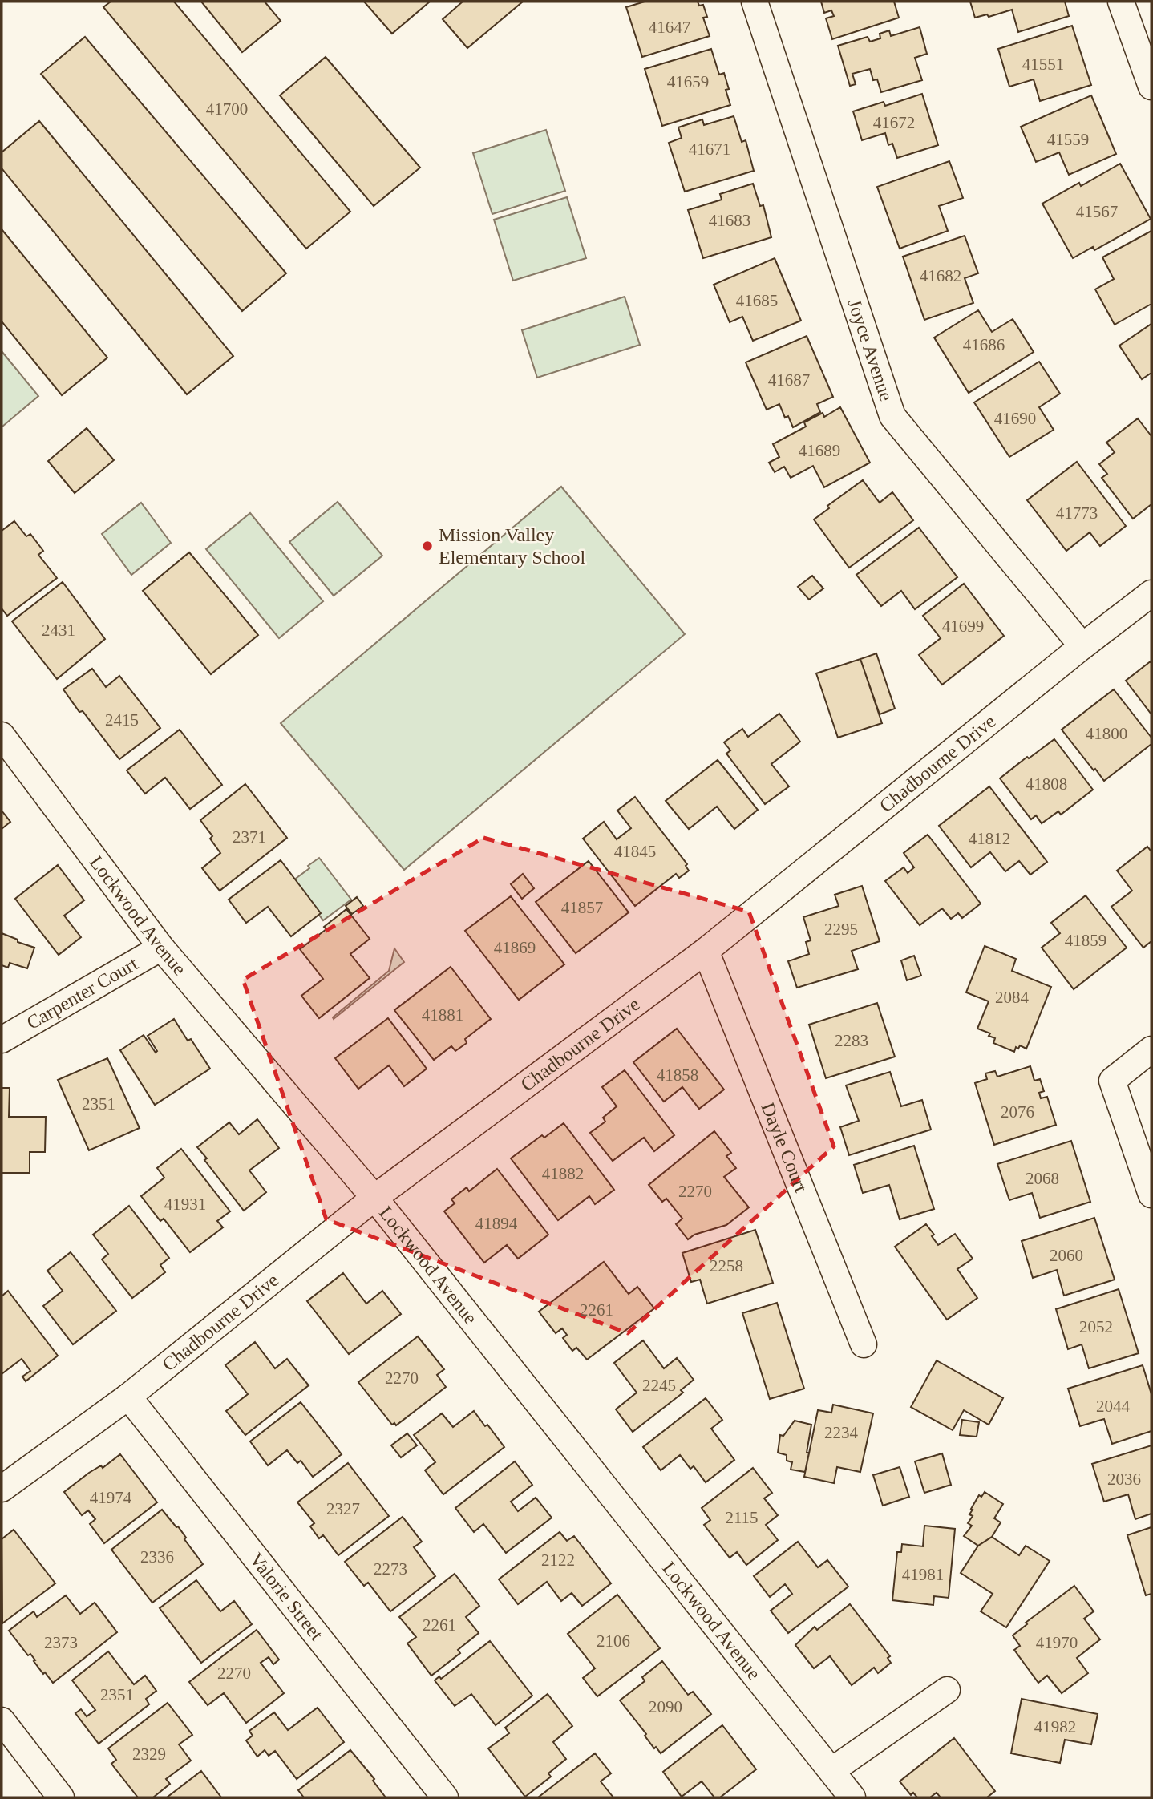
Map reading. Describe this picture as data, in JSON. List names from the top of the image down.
{
  "streets": {
    "street": [
      "Joyce Avenue",
      "Chadbourne Drive",
      "Lockwood Avenue",
      "Carpenter Court",
      "Dayle Court",
      "Valorie Street"
    ]
  },
  "crossings": [
    ["Joyce Avenue", "Chadbourne Drive"],
    ["Chadbourne Drive", "Lockwood Avenue"],
    ["Chadbourne Drive", "Dayle Court"],
    ["Chadbourne Drive", "Valorie Street"],
    ["Lockwood Avenue", "Carpenter Court"]
  ],
  "places": ["Mission Valley Elementary School"],
  "house_numbers": [
    "41647",
    "41551",
    "41659",
    "41700",
    "41672",
    "41559",
    "41671",
    "41567",
    "41683",
    "41682",
    "41685",
    "41686",
    "41687",
    "41690",
    "41689",
    "41773",
    "41699",
    "2431",
    "2415",
    "41800",
    "41808",
    "2371",
    "41812",
    "41845",
    "41857",
    "2295",
    "41859",
    "41869",
    "2084",
    "41881",
    "2283",
    "41858",
    "2351",
    "2076",
    "41882",
    "2068",
    "2270",
    "41931",
    "41894",
    "2060",
    "2258",
    "2261",
    "2052",
    "2270",
    "2245",
    "2044",
    "2234",
    "2036",
    "41974",
    "2327",
    "2115",
    "2336",
    "2122",
    "2273",
    "41981",
    "2261",
    "2106",
    "2373",
    "41970",
    "2270",
    "2351",
    "2090",
    "41982",
    "2329"
  ]
}
